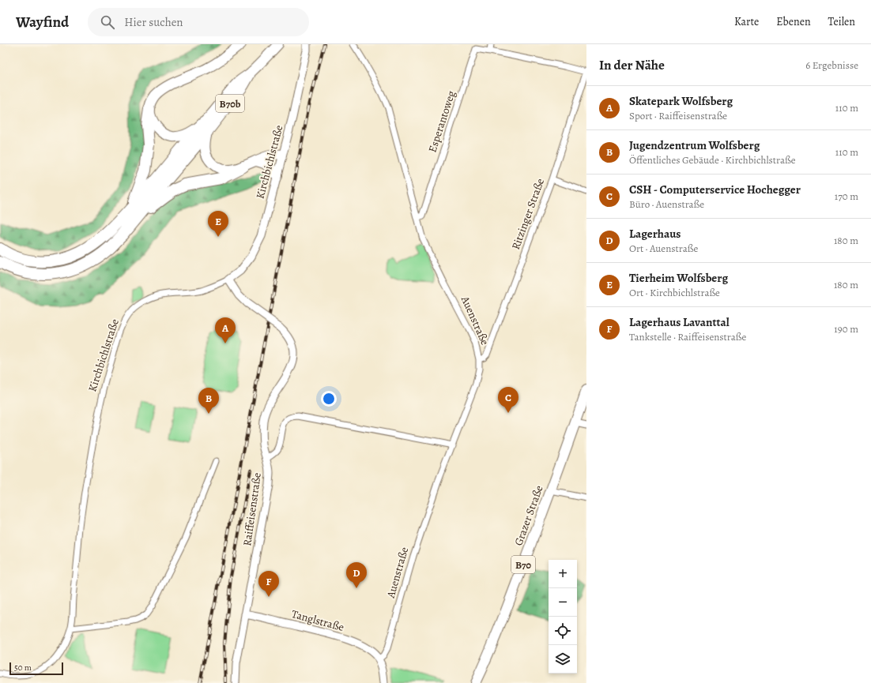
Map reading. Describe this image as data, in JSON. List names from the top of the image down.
{
  "streets": {
    "main road": ["B70b", "Grazer Straße", "B70"],
    "street": [
      "Esperantoweg",
      "Kirchbichlstraße",
      "Ritzinger Straße",
      "Auenstraße",
      "Raiffeisenstraße",
      "Tanglstraße"
    ]
  },
  "crossings": [
    ["Esperantoweg", "Auenstraße"],
    ["Kirchbichlstraße", "Raiffeisenstraße"],
    ["Ritzinger Straße", "Auenstraße"],
    ["Auenstraße", "Tanglstraße"],
    ["Raiffeisenstraße", "Tanglstraße"]
  ],
  "scale_bar": "50 m",
  "page": {
    "header": "Wayfind",
    "search": "Hier suchen",
    "nav": ["Karte", "Ebenen", "Teilen"],
    "heading": ["In der Nähe", "6 Ergebnisse"],
    "list": [
      {
        "mark": "A",
        "name": "Skatepark Wolfsberg",
        "note": "Sport · Raiffeisenstraße",
        "value": "110 m"
      },
      {
        "mark": "B",
        "name": "Jugendzentrum Wolfsberg",
        "note": "Öffentliches Gebäude · Kirchbichlstraße",
        "value": "110 m"
      },
      {
        "mark": "C",
        "name": "CSH - Computerservice Hochegger",
        "note": "Büro · Auenstraße",
        "value": "170 m"
      },
      {
        "mark": "D",
        "name": "Lagerhaus",
        "note": "Ort · Auenstraße",
        "value": "180 m"
      },
      {
        "mark": "E",
        "name": "Tierheim Wolfsberg",
        "note": "Ort · Kirchbichlstraße",
        "value": "180 m"
      },
      {
        "mark": "F",
        "name": "Lagerhaus Lavanttal",
        "note": "Tankstelle · Raiffeisenstraße",
        "value": "190 m"
      }
    ],
    "pins": [
      "E",
      "A",
      "C",
      "B",
      "D",
      "F"
    ],
    "map_buttons": ["+", "−"],
    "scale": "50 m"
  }
}
